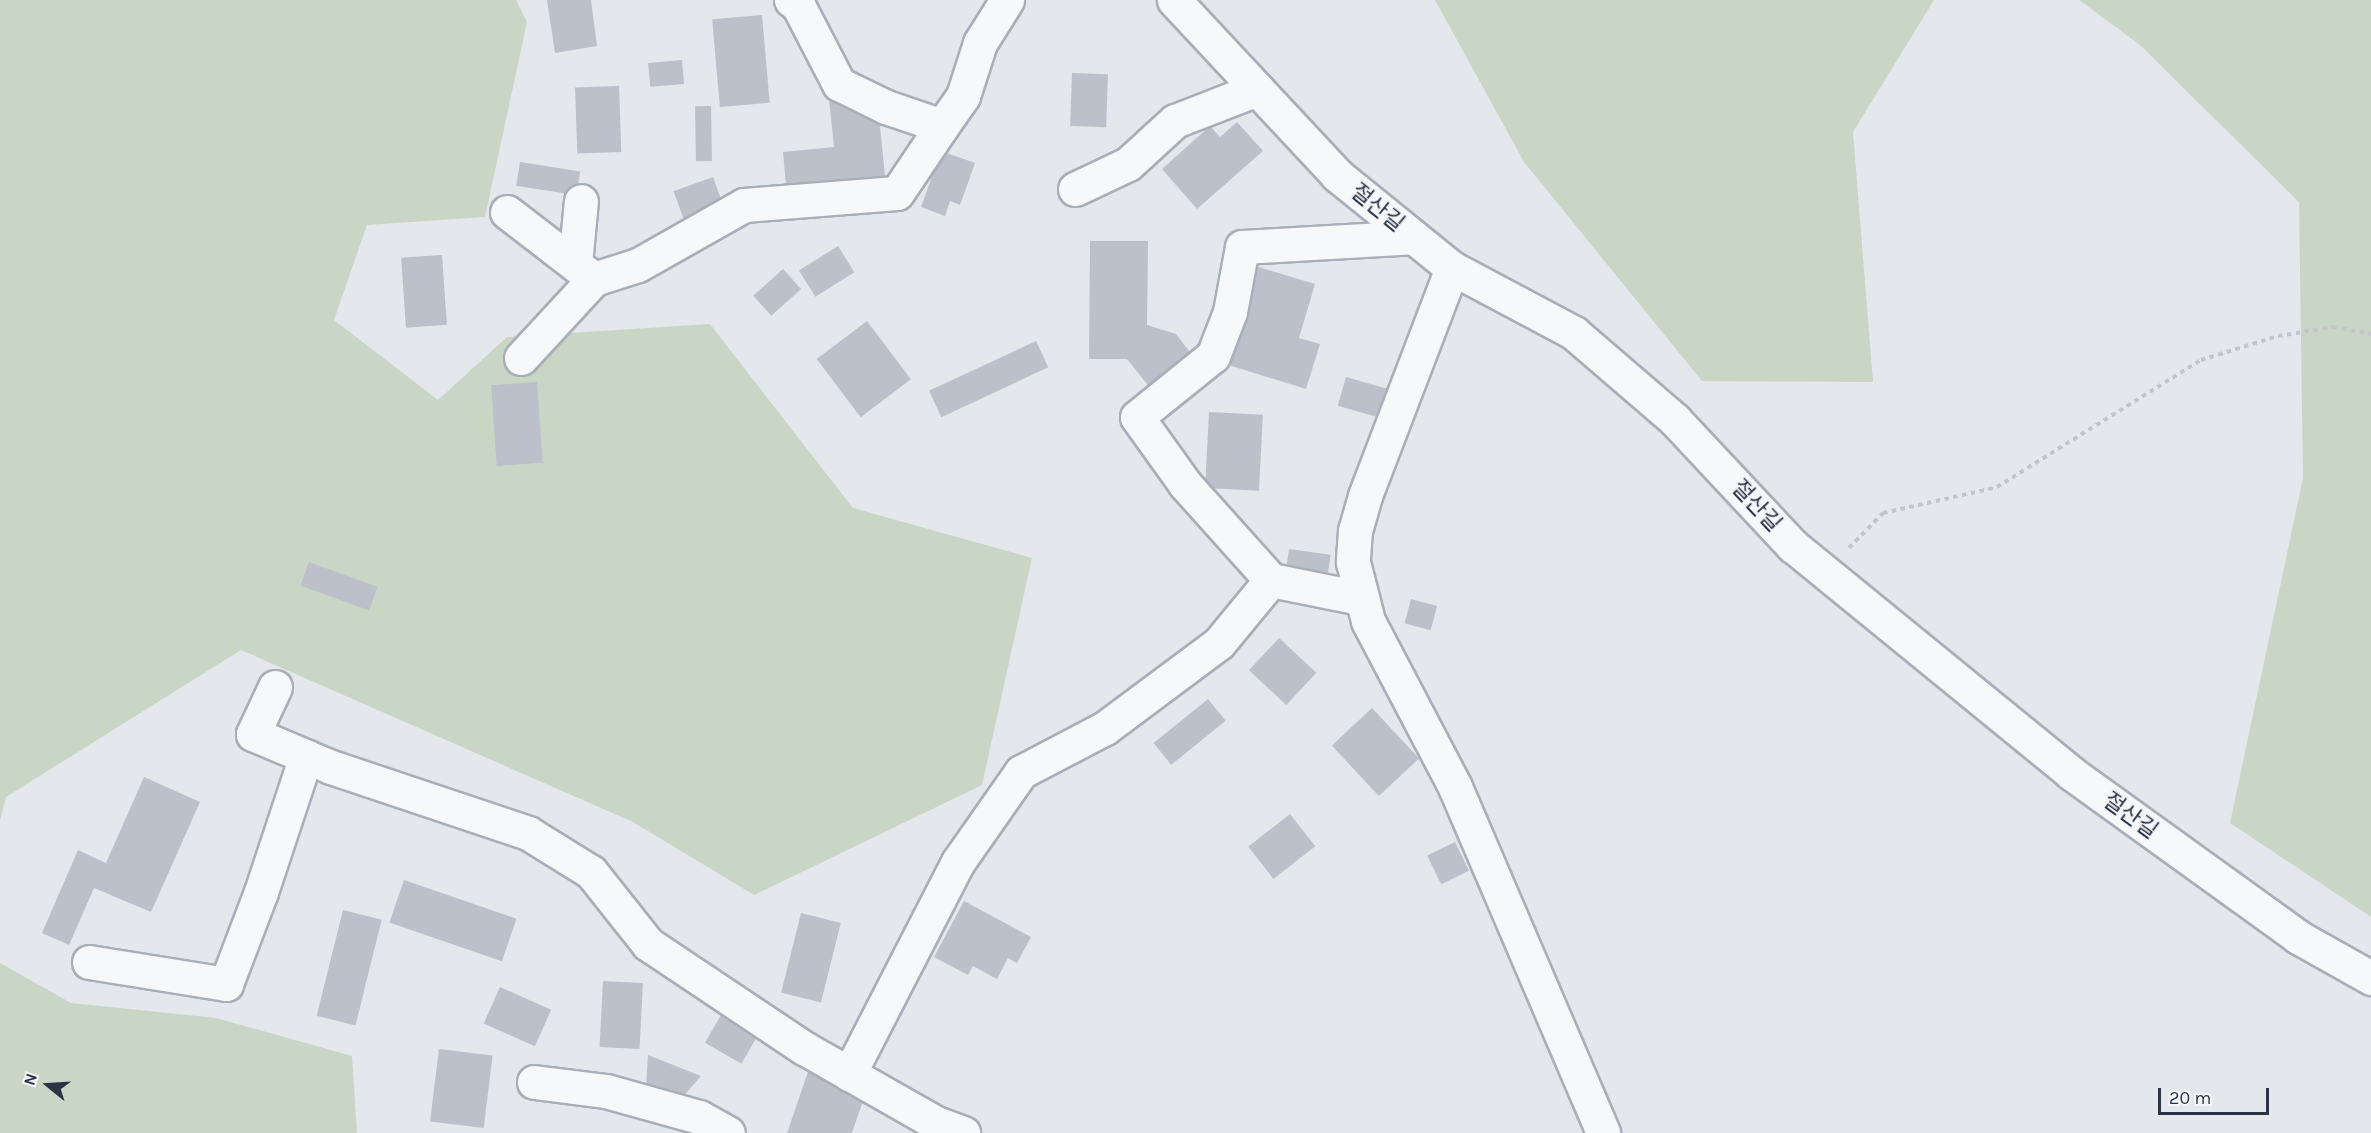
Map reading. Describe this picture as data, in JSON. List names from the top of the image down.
{
  "streets": {
    "street": ["절산길"]
  },
  "scale_bar": "20 m",
  "north": "left"
}
